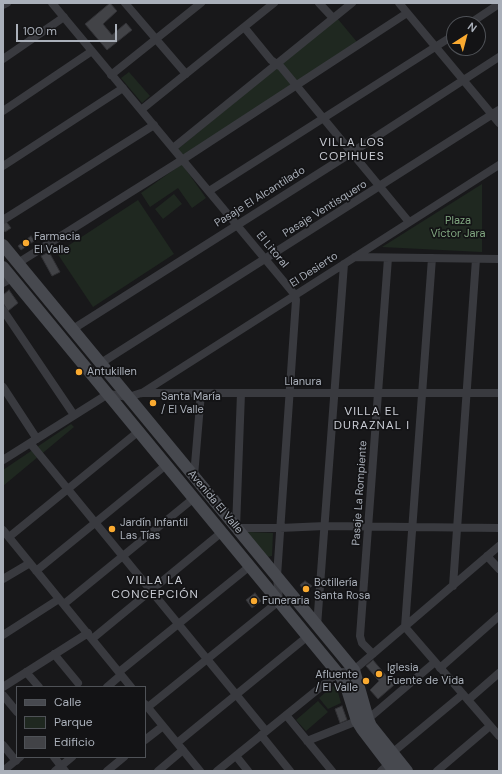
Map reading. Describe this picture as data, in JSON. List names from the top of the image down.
{
  "streets": {
    "street": [
      "Pasaje El Alcantilado",
      "Pasaje Ventisquero",
      "El Litoral",
      "El Desierto",
      "Llanura",
      "Pasaje La Rompiente",
      "Avenida El Valle"
    ]
  },
  "crossings": [
    ["Pasaje El Alcantilado", "El Litoral"],
    ["Pasaje El Alcantilado", "Avenida El Valle"],
    ["Pasaje Ventisquero", "El Litoral"],
    ["Pasaje Ventisquero", "Avenida El Valle"],
    ["El Litoral", "El Desierto"],
    ["El Desierto", "Llanura"],
    ["Llanura", "Pasaje La Rompiente"],
    ["Llanura", "Avenida El Valle"]
  ],
  "districts": ["VILLA LOS COPIHUES", "VILLA EL DURAZNAL I", "VILLA LA CONCEPCIÓN"],
  "parks": ["Plaza Víctor Jara"],
  "places": [
    "Farmacia El Valle",
    "Antukillen",
    "Santa María / El Valle",
    "Jardín Infantil Las Tías",
    "Botillería Santa Rosa",
    "Funeraria",
    "Iglesia Fuente de Vida",
    "Afluente / El Valle"
  ],
  "legend": ["Calle", "Parque", "Edificio"],
  "scale_bar": "100 m",
  "north": "top right"
}
